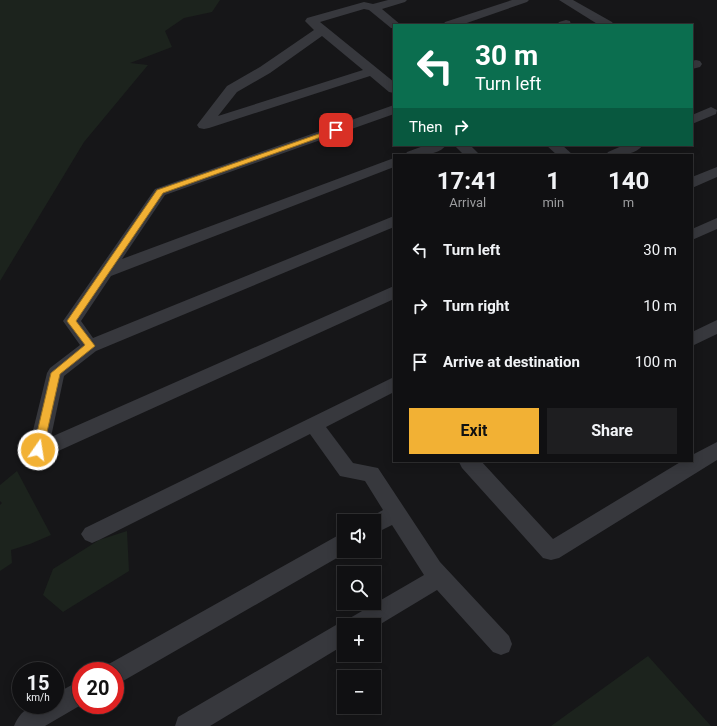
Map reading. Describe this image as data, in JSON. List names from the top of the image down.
{
  "page": {
    "turn": ["30 m", "Turn left"],
    "then": "Then",
    "eta": [
      "17:41",
      "Arrival",
      "1",
      "min",
      "140",
      "m"
    ],
    "list": [
      {
        "name": "Turn left",
        "value": "30 m"
      },
      {
        "name": "Turn right",
        "value": "10 m"
      },
      {
        "name": "Arrive at destination",
        "value": "100 m"
      }
    ],
    "buttons": ["Exit", "Share"],
    "map_buttons": ["+", "−"],
    "speed": "15 km/h",
    "limit": "20"
  }
}
